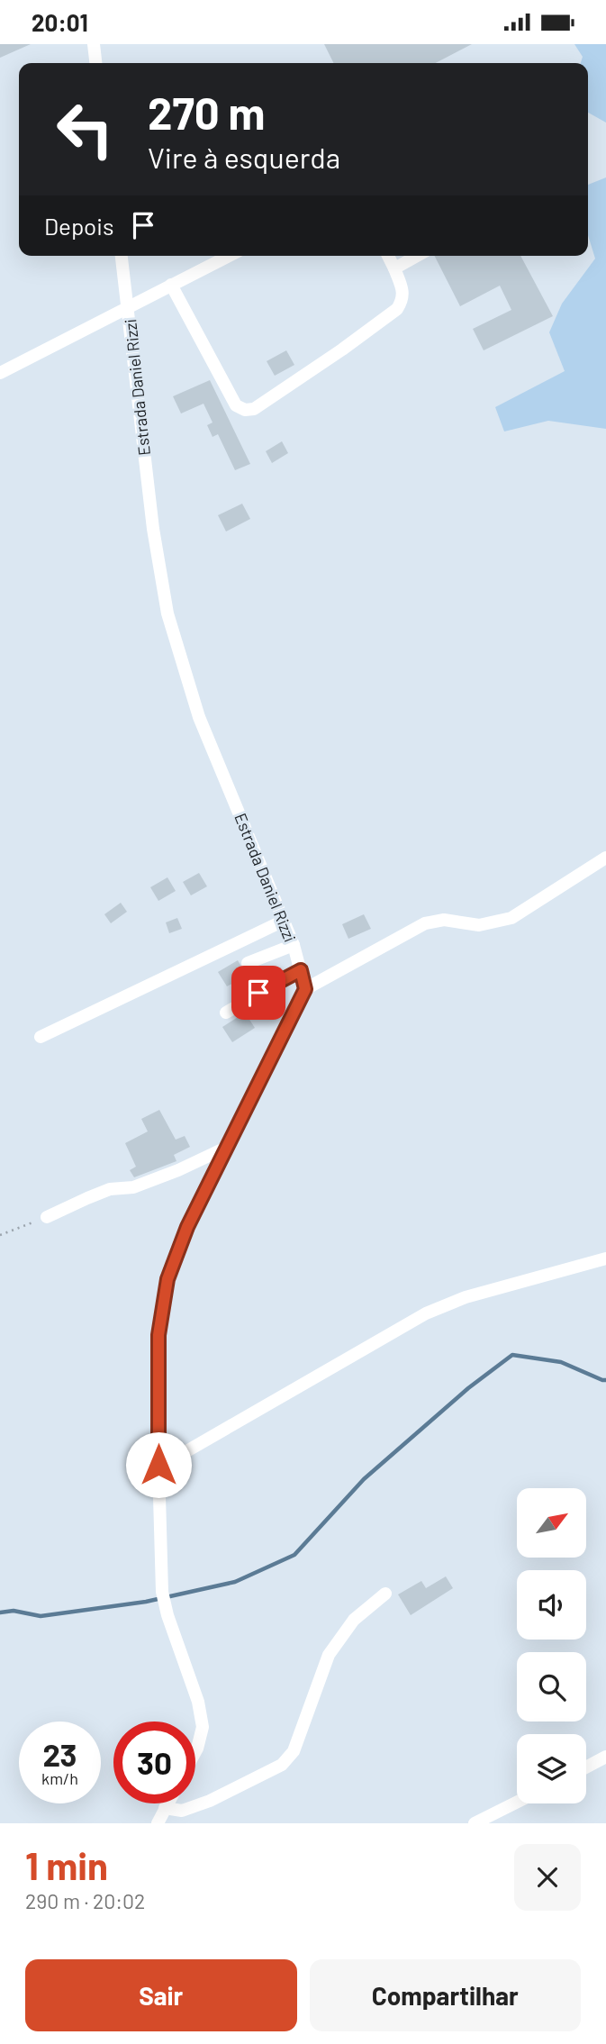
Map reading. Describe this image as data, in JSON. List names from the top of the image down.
{
  "streets": {
    "street": ["Estrada Daniel Rizzi"]
  },
  "north": "top right",
  "page": {
    "status": "20:01",
    "turn": ["270 m", "Vire à esquerda"],
    "then": "Depois",
    "speed": "23 km/h",
    "limit": "30",
    "heading": ["1 min", "290 m · 20:02"],
    "buttons": ["Sair", "Compartilhar"]
  }
}
